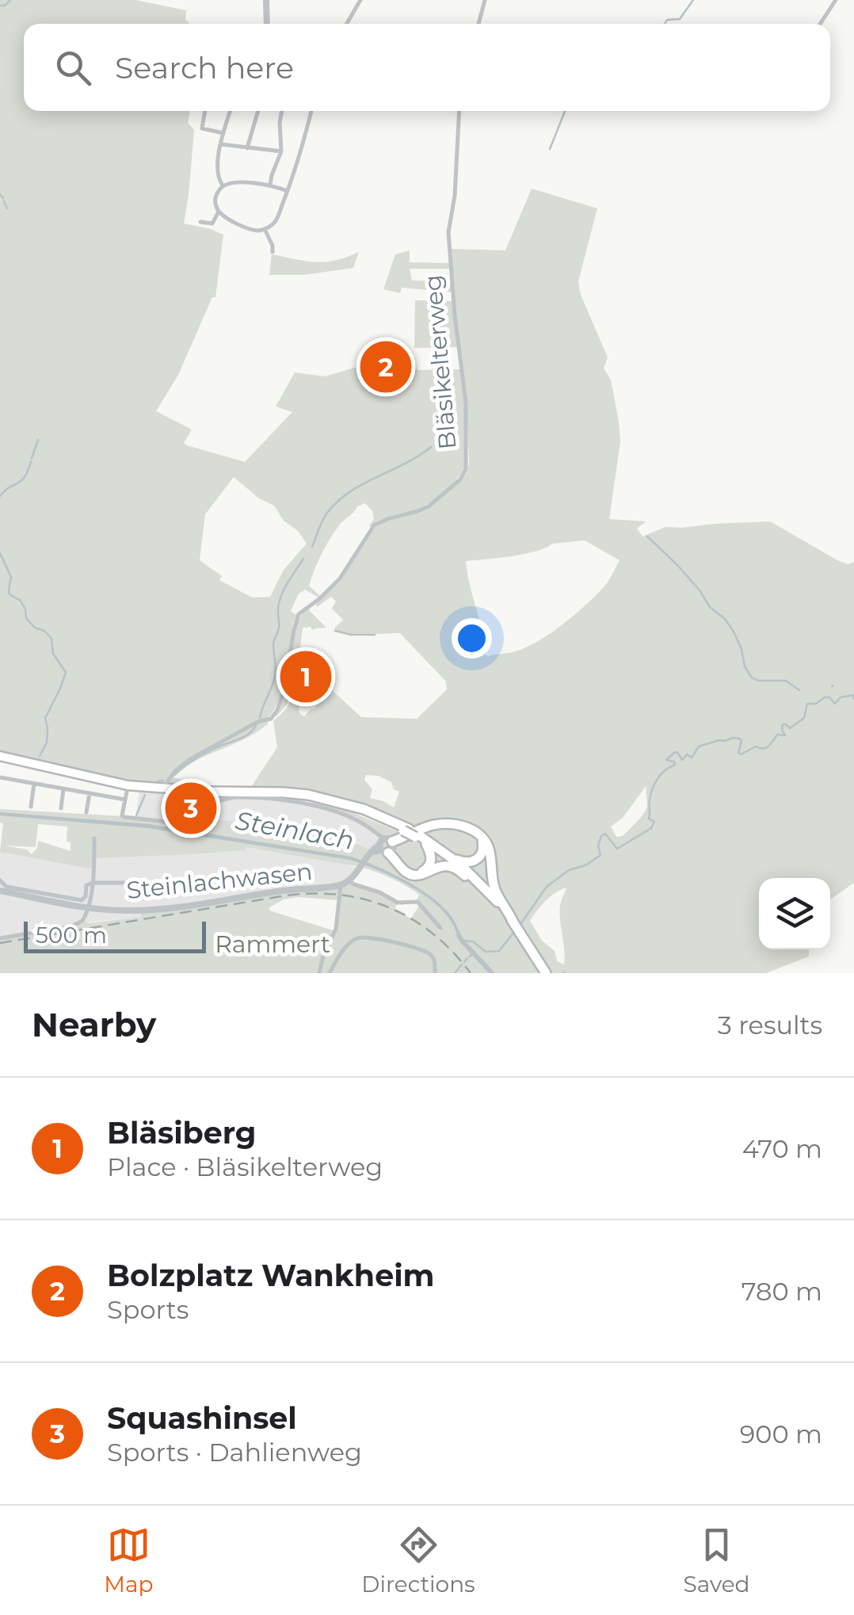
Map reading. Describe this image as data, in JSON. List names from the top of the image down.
{
  "streets": {
    "street": ["Bläsikelterweg", "Steinlachwasen"]
  },
  "water": ["Steinlach"],
  "parks": ["Rammert"],
  "scale_bar": "500 m",
  "page": {
    "search": "Search here",
    "pins": ["2", "1", "3"],
    "scale": "500 m",
    "heading": ["Nearby", "3 results"],
    "list": [
      {
        "mark": "1",
        "name": "Bläsiberg",
        "note": "Place · Bläsikelterweg",
        "value": "470 m"
      },
      {
        "mark": "2",
        "name": "Bolzplatz Wankheim",
        "note": "Sports",
        "value": "780 m"
      },
      {
        "mark": "3",
        "name": "Squashinsel",
        "note": "Sports · Dahlienweg",
        "value": "900 m"
      }
    ],
    "nav": ["Map", "Directions", "Saved"]
  }
}
